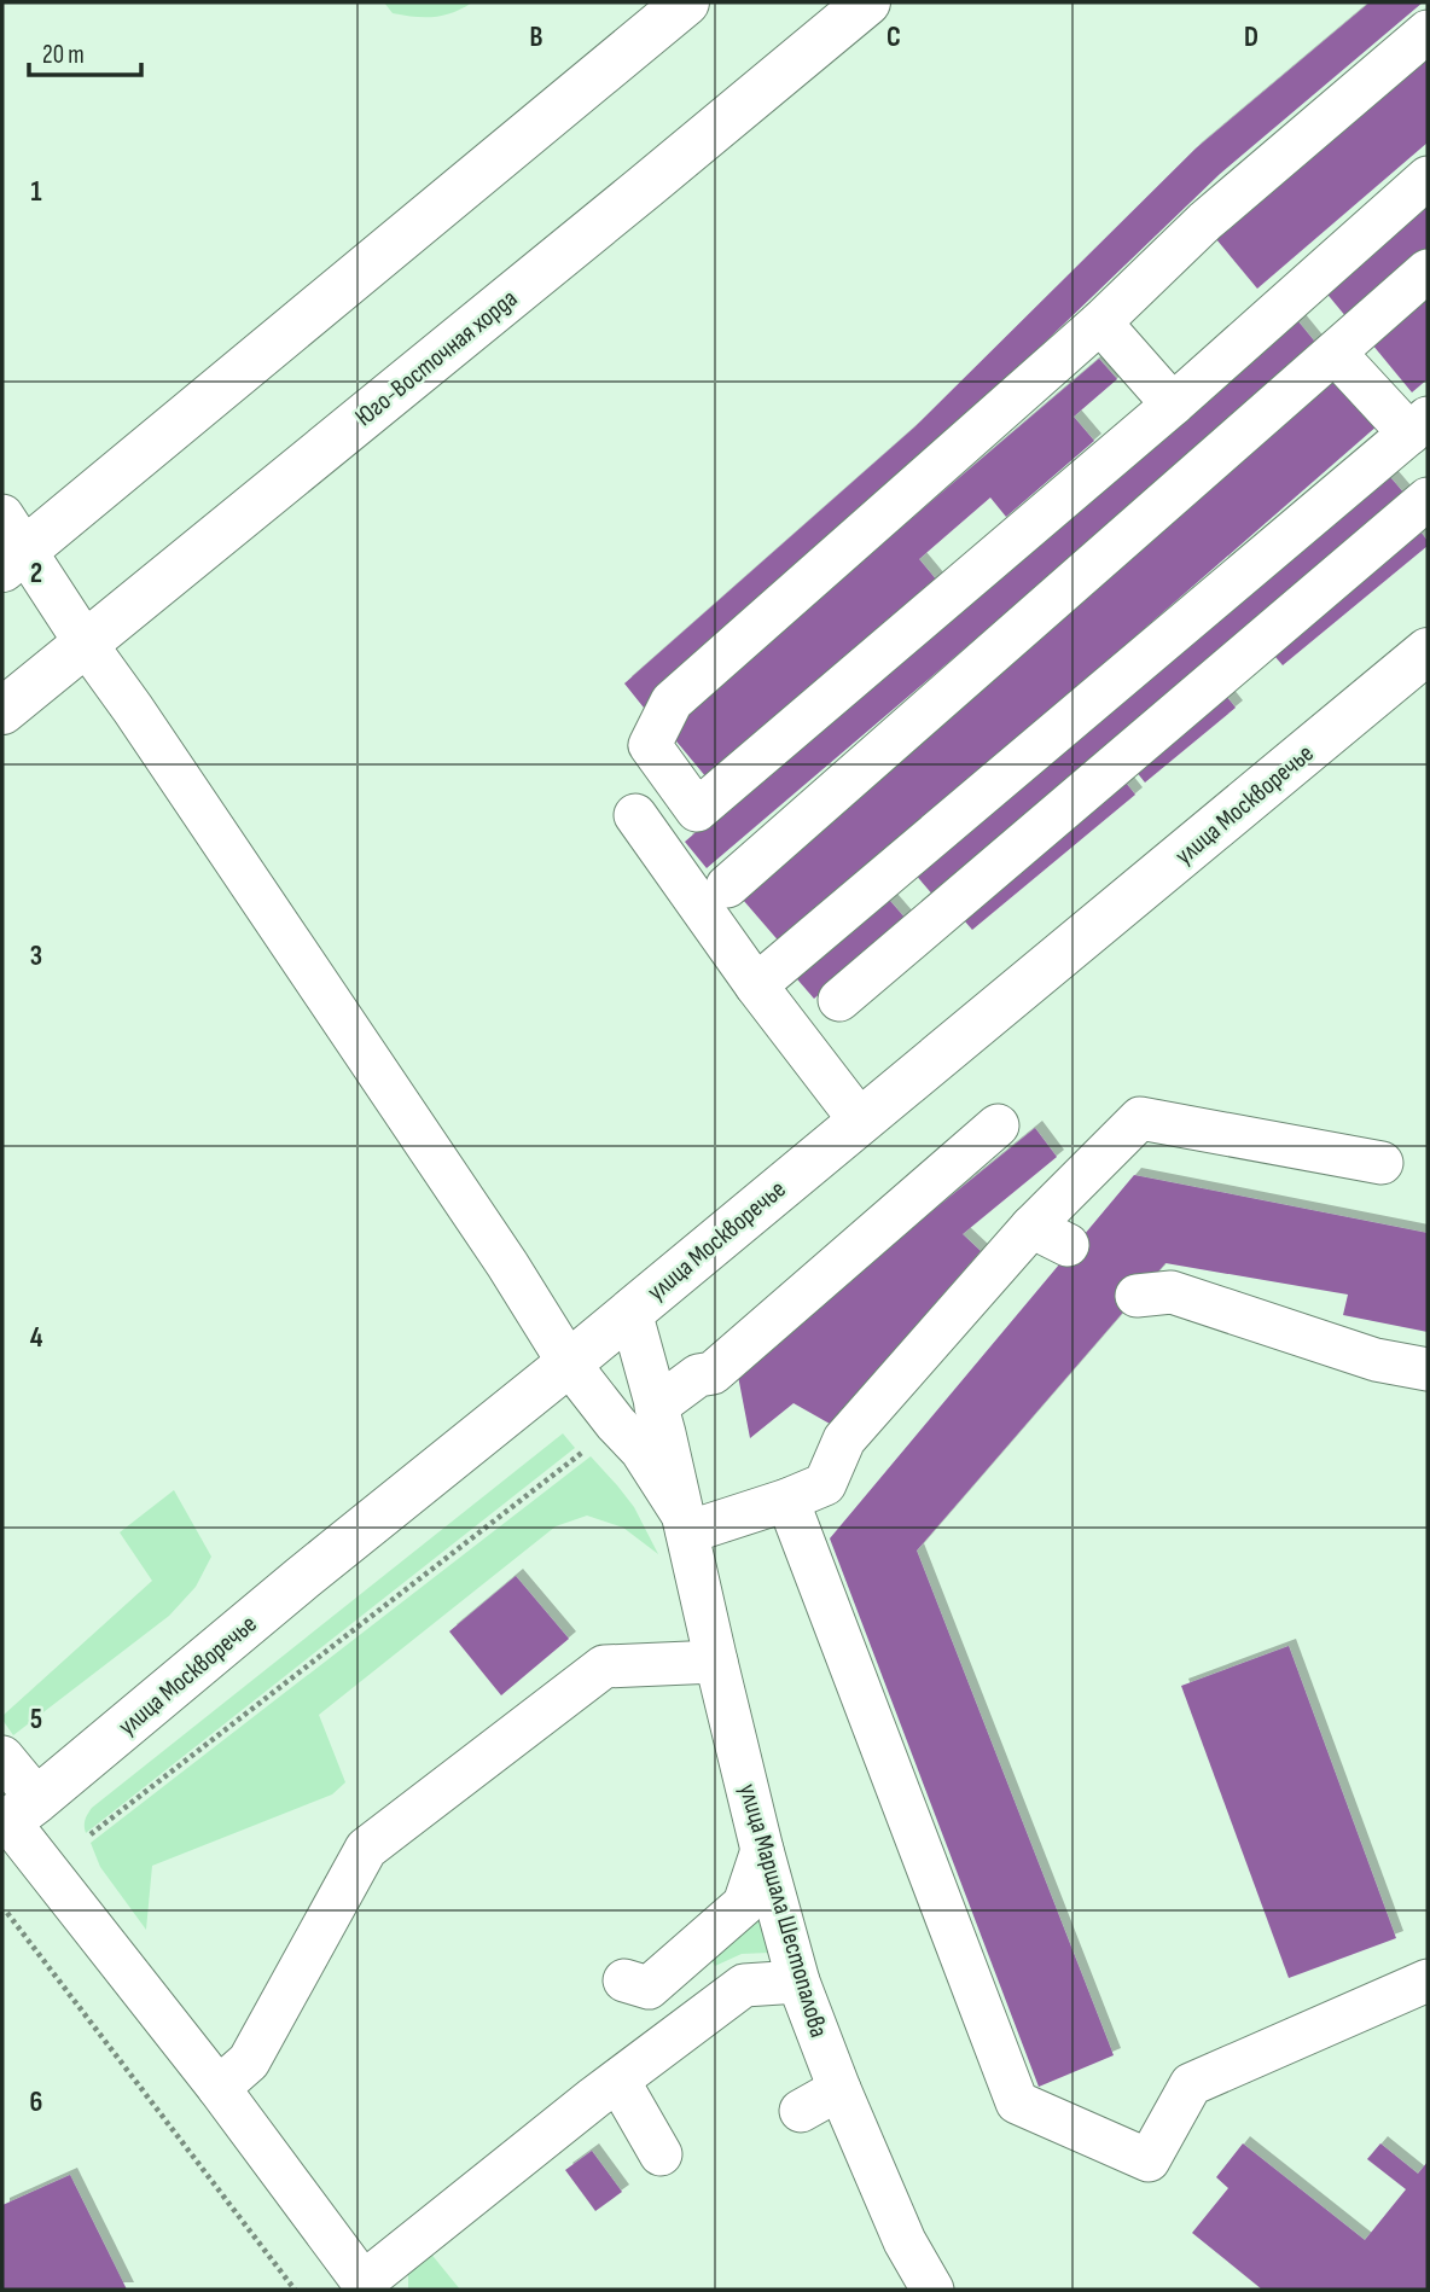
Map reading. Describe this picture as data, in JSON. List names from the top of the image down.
{
  "streets": {
    "main road": ["Юго-Восточная хорда", "улица Москворечье"],
    "street": ["улица Маршала Шестопалова"]
  },
  "crossings": [
    ["улица Москворечье", "улица Маршала Шестопалова"]
  ],
  "scale_bar": "20 m",
  "grid": {
    "columns": ["B", "C", "D"],
    "rows": [
      "1",
      "2",
      "3",
      "4",
      "5",
      "6"
    ]
  }
}
